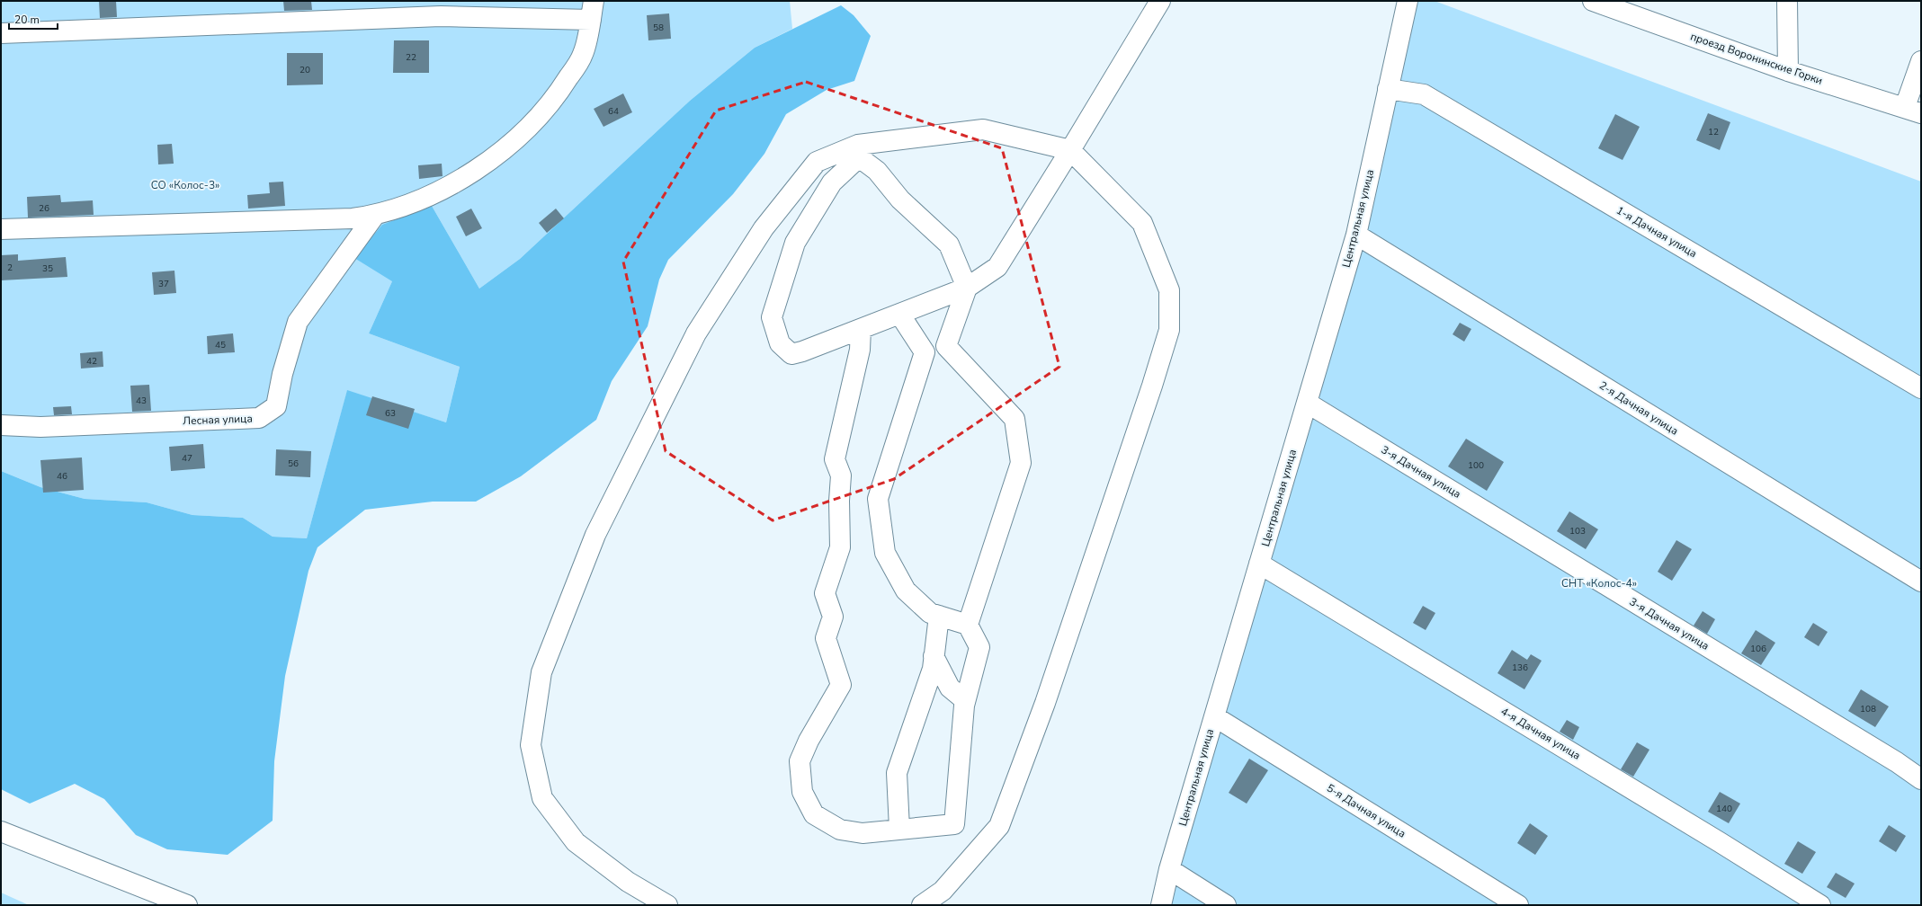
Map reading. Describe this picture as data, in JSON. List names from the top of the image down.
{
  "streets": {
    "street": [
      "проезд Воронинские Горки",
      "Центральная улица",
      "1-я Дачная улица",
      "2-я Дачная улица",
      "Лесная улица",
      "3-я Дачная улица",
      "4-я Дачная улица",
      "5-я Дачная улица"
    ]
  },
  "crossings": [
    ["Центральная улица", "1-я Дачная улица"],
    ["Центральная улица", "2-я Дачная улица"],
    ["Центральная улица", "3-я Дачная улица"],
    ["Центральная улица", "4-я Дачная улица"],
    ["Центральная улица", "5-я Дачная улица"]
  ],
  "parks": ["СО «Колос-3»", "СНТ «Колос-4»"],
  "house_numbers": [
    "58",
    "22",
    "20",
    "64",
    "12",
    "26",
    "2",
    "35",
    "37",
    "45",
    "42",
    "43",
    "63",
    "47",
    "56",
    "100",
    "46",
    "103",
    "106",
    "136",
    "108",
    "140"
  ],
  "scale_bar": "20 m"
}
